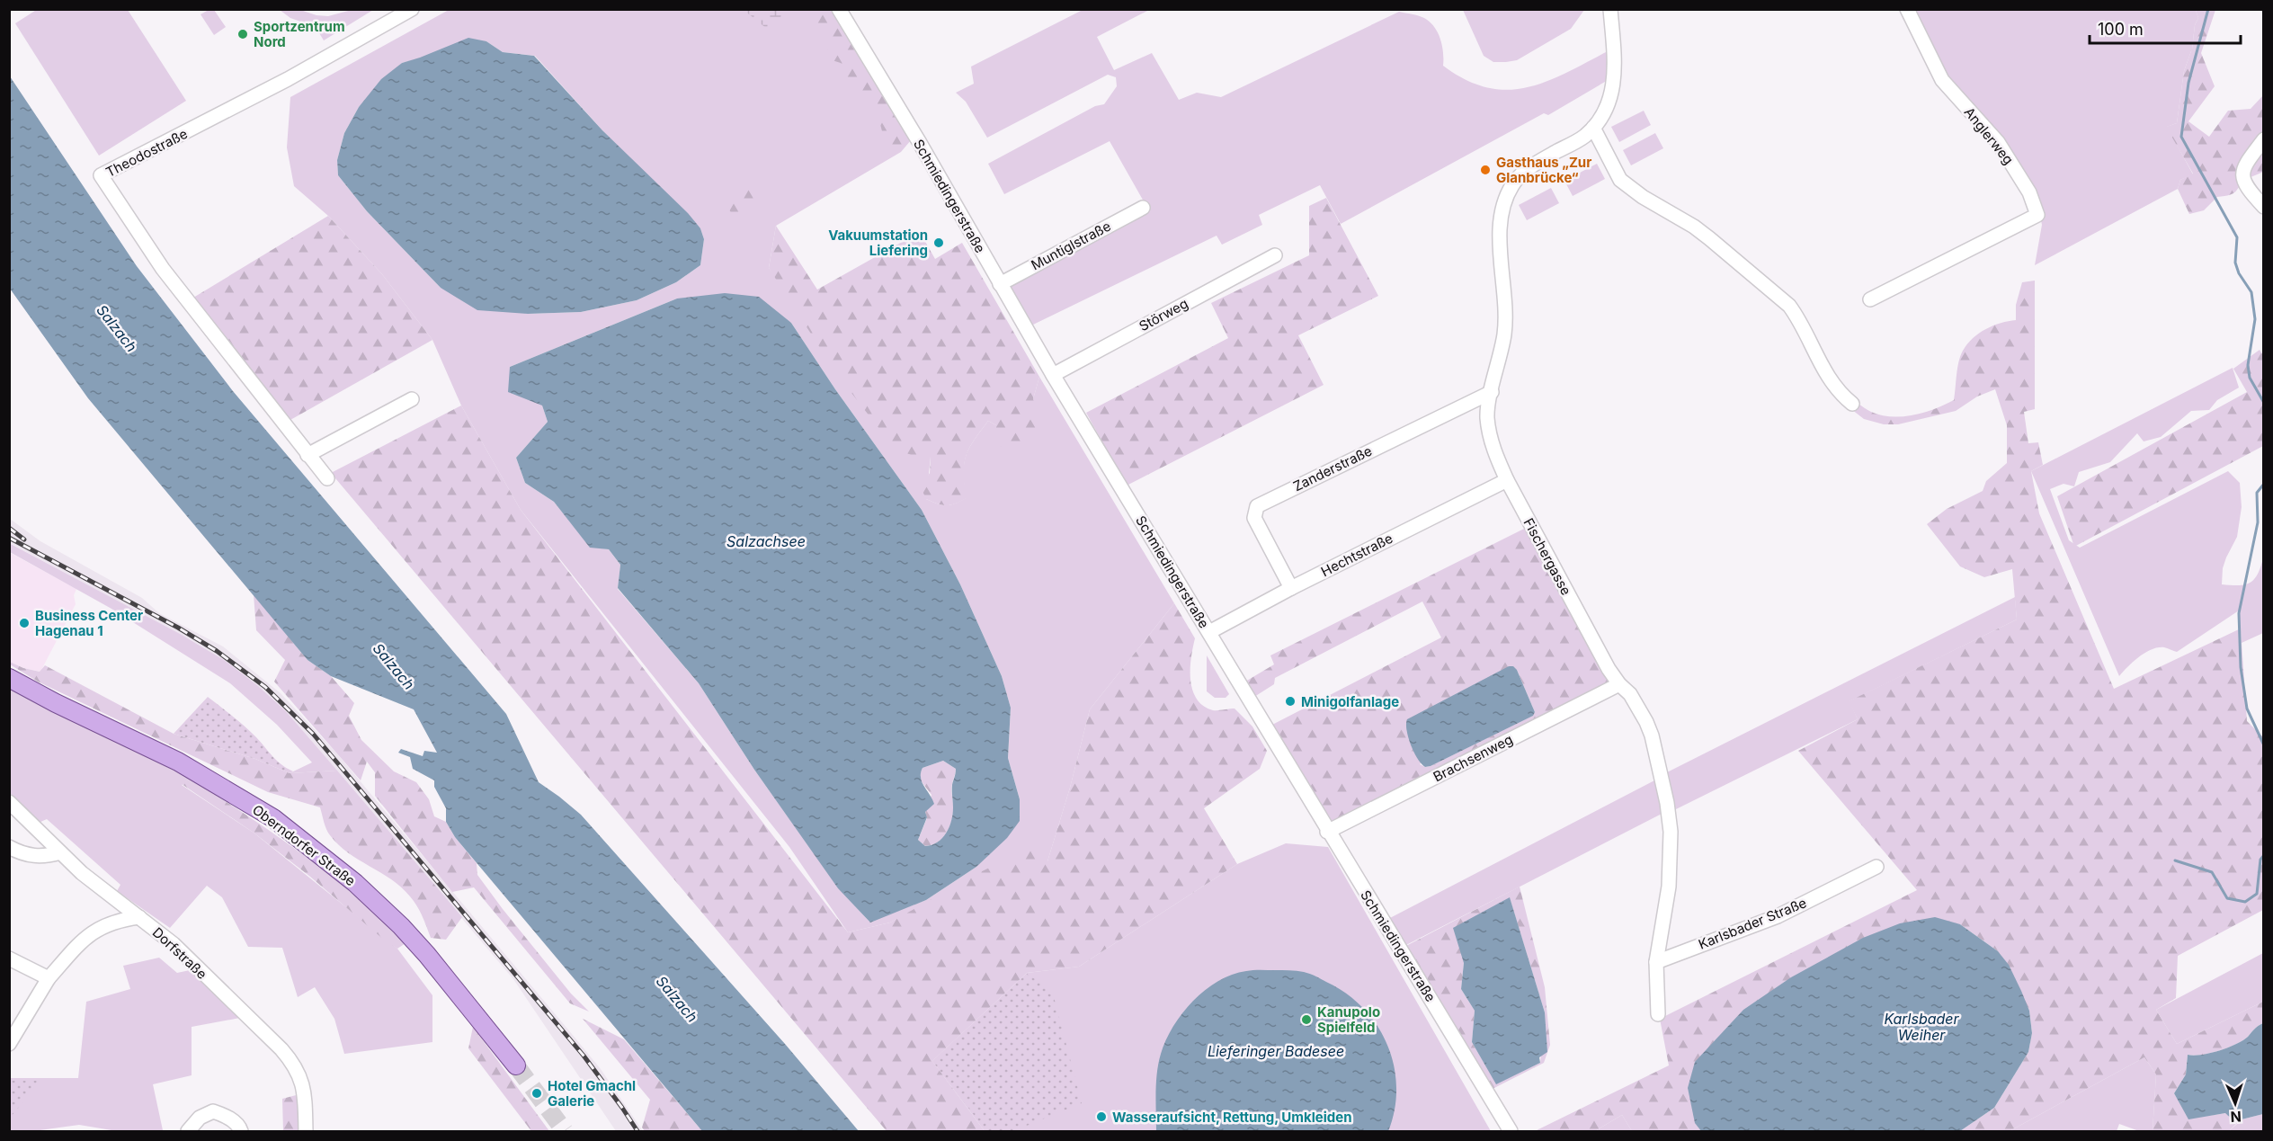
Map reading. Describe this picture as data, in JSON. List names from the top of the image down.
{
  "streets": {
    "main road": ["Oberndorfer Straße"],
    "street": [
      "Anglerweg",
      "Theodostraße",
      "Schmiedingerstraße",
      "Muntiglstraße",
      "Störweg",
      "Zanderstraße",
      "Hechtstraße",
      "Fischergasse",
      "Brachsenweg",
      "Karlsbader Straße",
      "Dorfstraße"
    ]
  },
  "crossings": [
    ["Schmiedingerstraße", "Muntiglstraße"],
    ["Schmiedingerstraße", "Störweg"],
    ["Schmiedingerstraße", "Hechtstraße"],
    ["Schmiedingerstraße", "Brachsenweg"],
    ["Zanderstraße", "Hechtstraße"],
    ["Zanderstraße", "Fischergasse"],
    ["Hechtstraße", "Fischergasse"],
    ["Fischergasse", "Brachsenweg"],
    ["Fischergasse", "Karlsbader Straße"]
  ],
  "water": [
    "Salzach",
    "Salzachsee",
    "Karlsbader Weiher",
    "Lieferinger Badesee"
  ],
  "places": [
    "Sportzentrum Nord",
    "Gasthaus „Zur Glanbrücke“",
    "Vakuumstation Liefering",
    "Business Center Hagenau 1",
    "Minigolfanlage",
    "Kanupolo Spielfeld",
    "Hotel Gmachl Galerie",
    "Wasseraufsicht, Rettung, Umkleiden"
  ],
  "scale_bar": "100 m",
  "north": "bottom"
}
